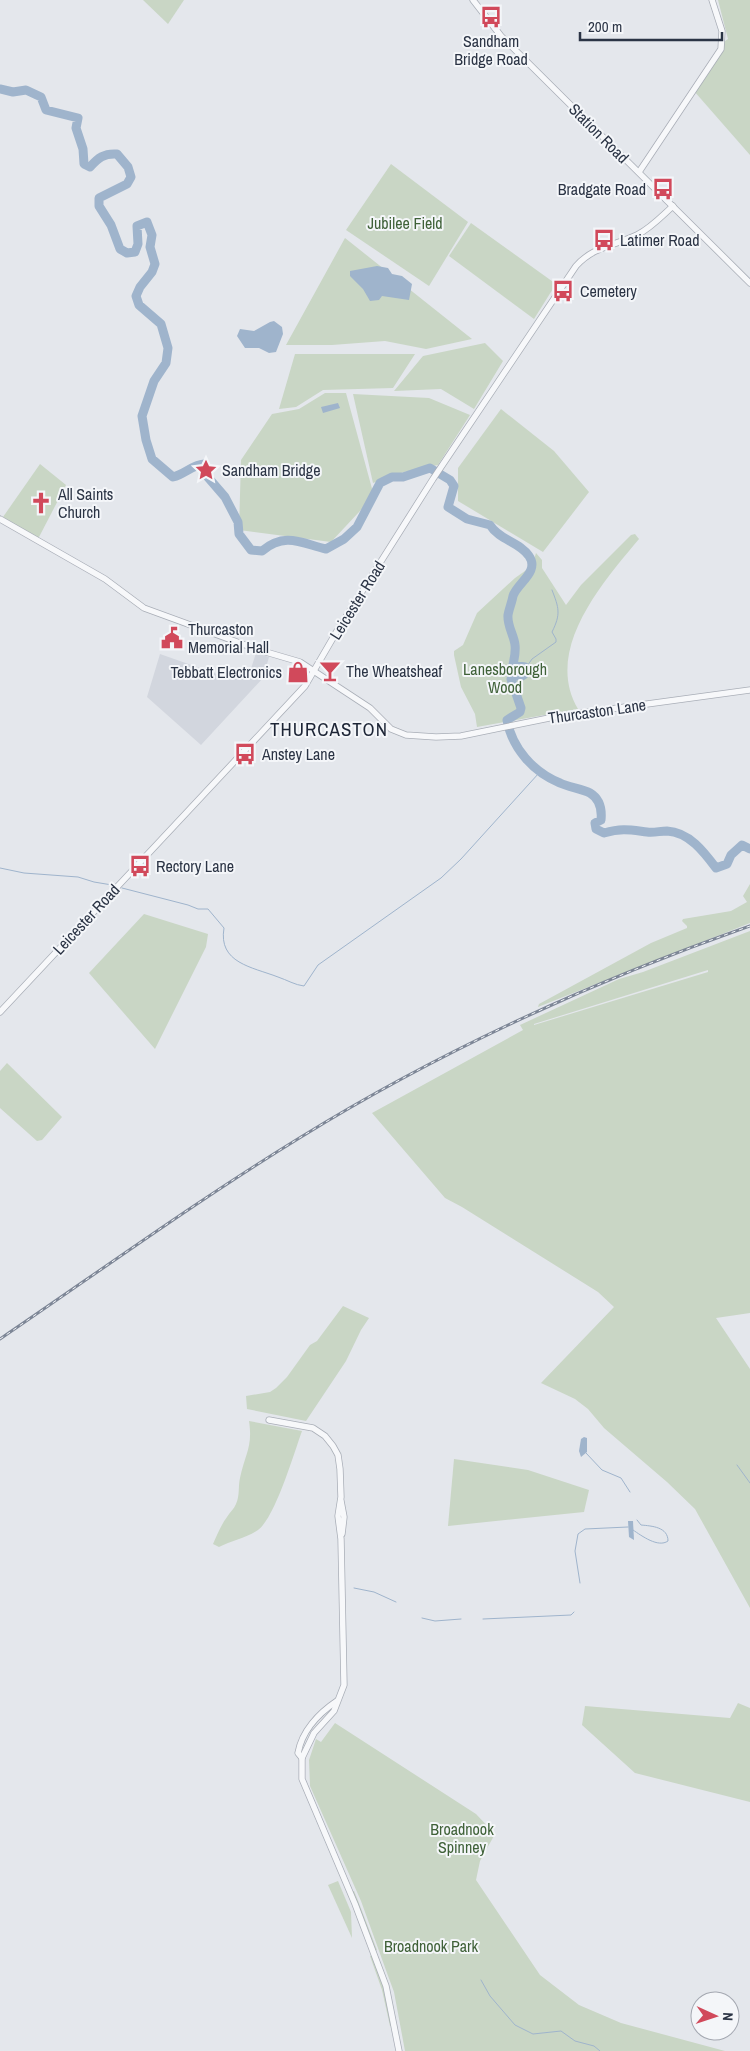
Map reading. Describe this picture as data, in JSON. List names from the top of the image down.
{
  "streets": {
    "street": ["Station Road", "Leicester Road", "Thurcaston Lane"]
  },
  "crossings": [
    ["Station Road", "Leicester Road"],
    ["Leicester Road", "Thurcaston Lane"]
  ],
  "districts": ["THURCASTON"],
  "parks": [
    "Jubilee Field",
    "Lanesborough Wood",
    "Broadnook Spinney",
    "Broadnook Park"
  ],
  "places": {
    "bus stop": [
      "Sandham Bridge Road",
      "Bradgate Road",
      "Latimer Road",
      "Cemetery",
      "Anstey Lane",
      "Rectory Lane"
    ],
    "place": ["Sandham Bridge"],
    "church": ["All Saints Church"],
    "public building": ["Thurcaston Memorial Hall"],
    "bar": ["The Wheatsheaf"],
    "shop": ["Tebbatt Electronics"]
  },
  "scale_bar": "200 m",
  "north": "right"
}
